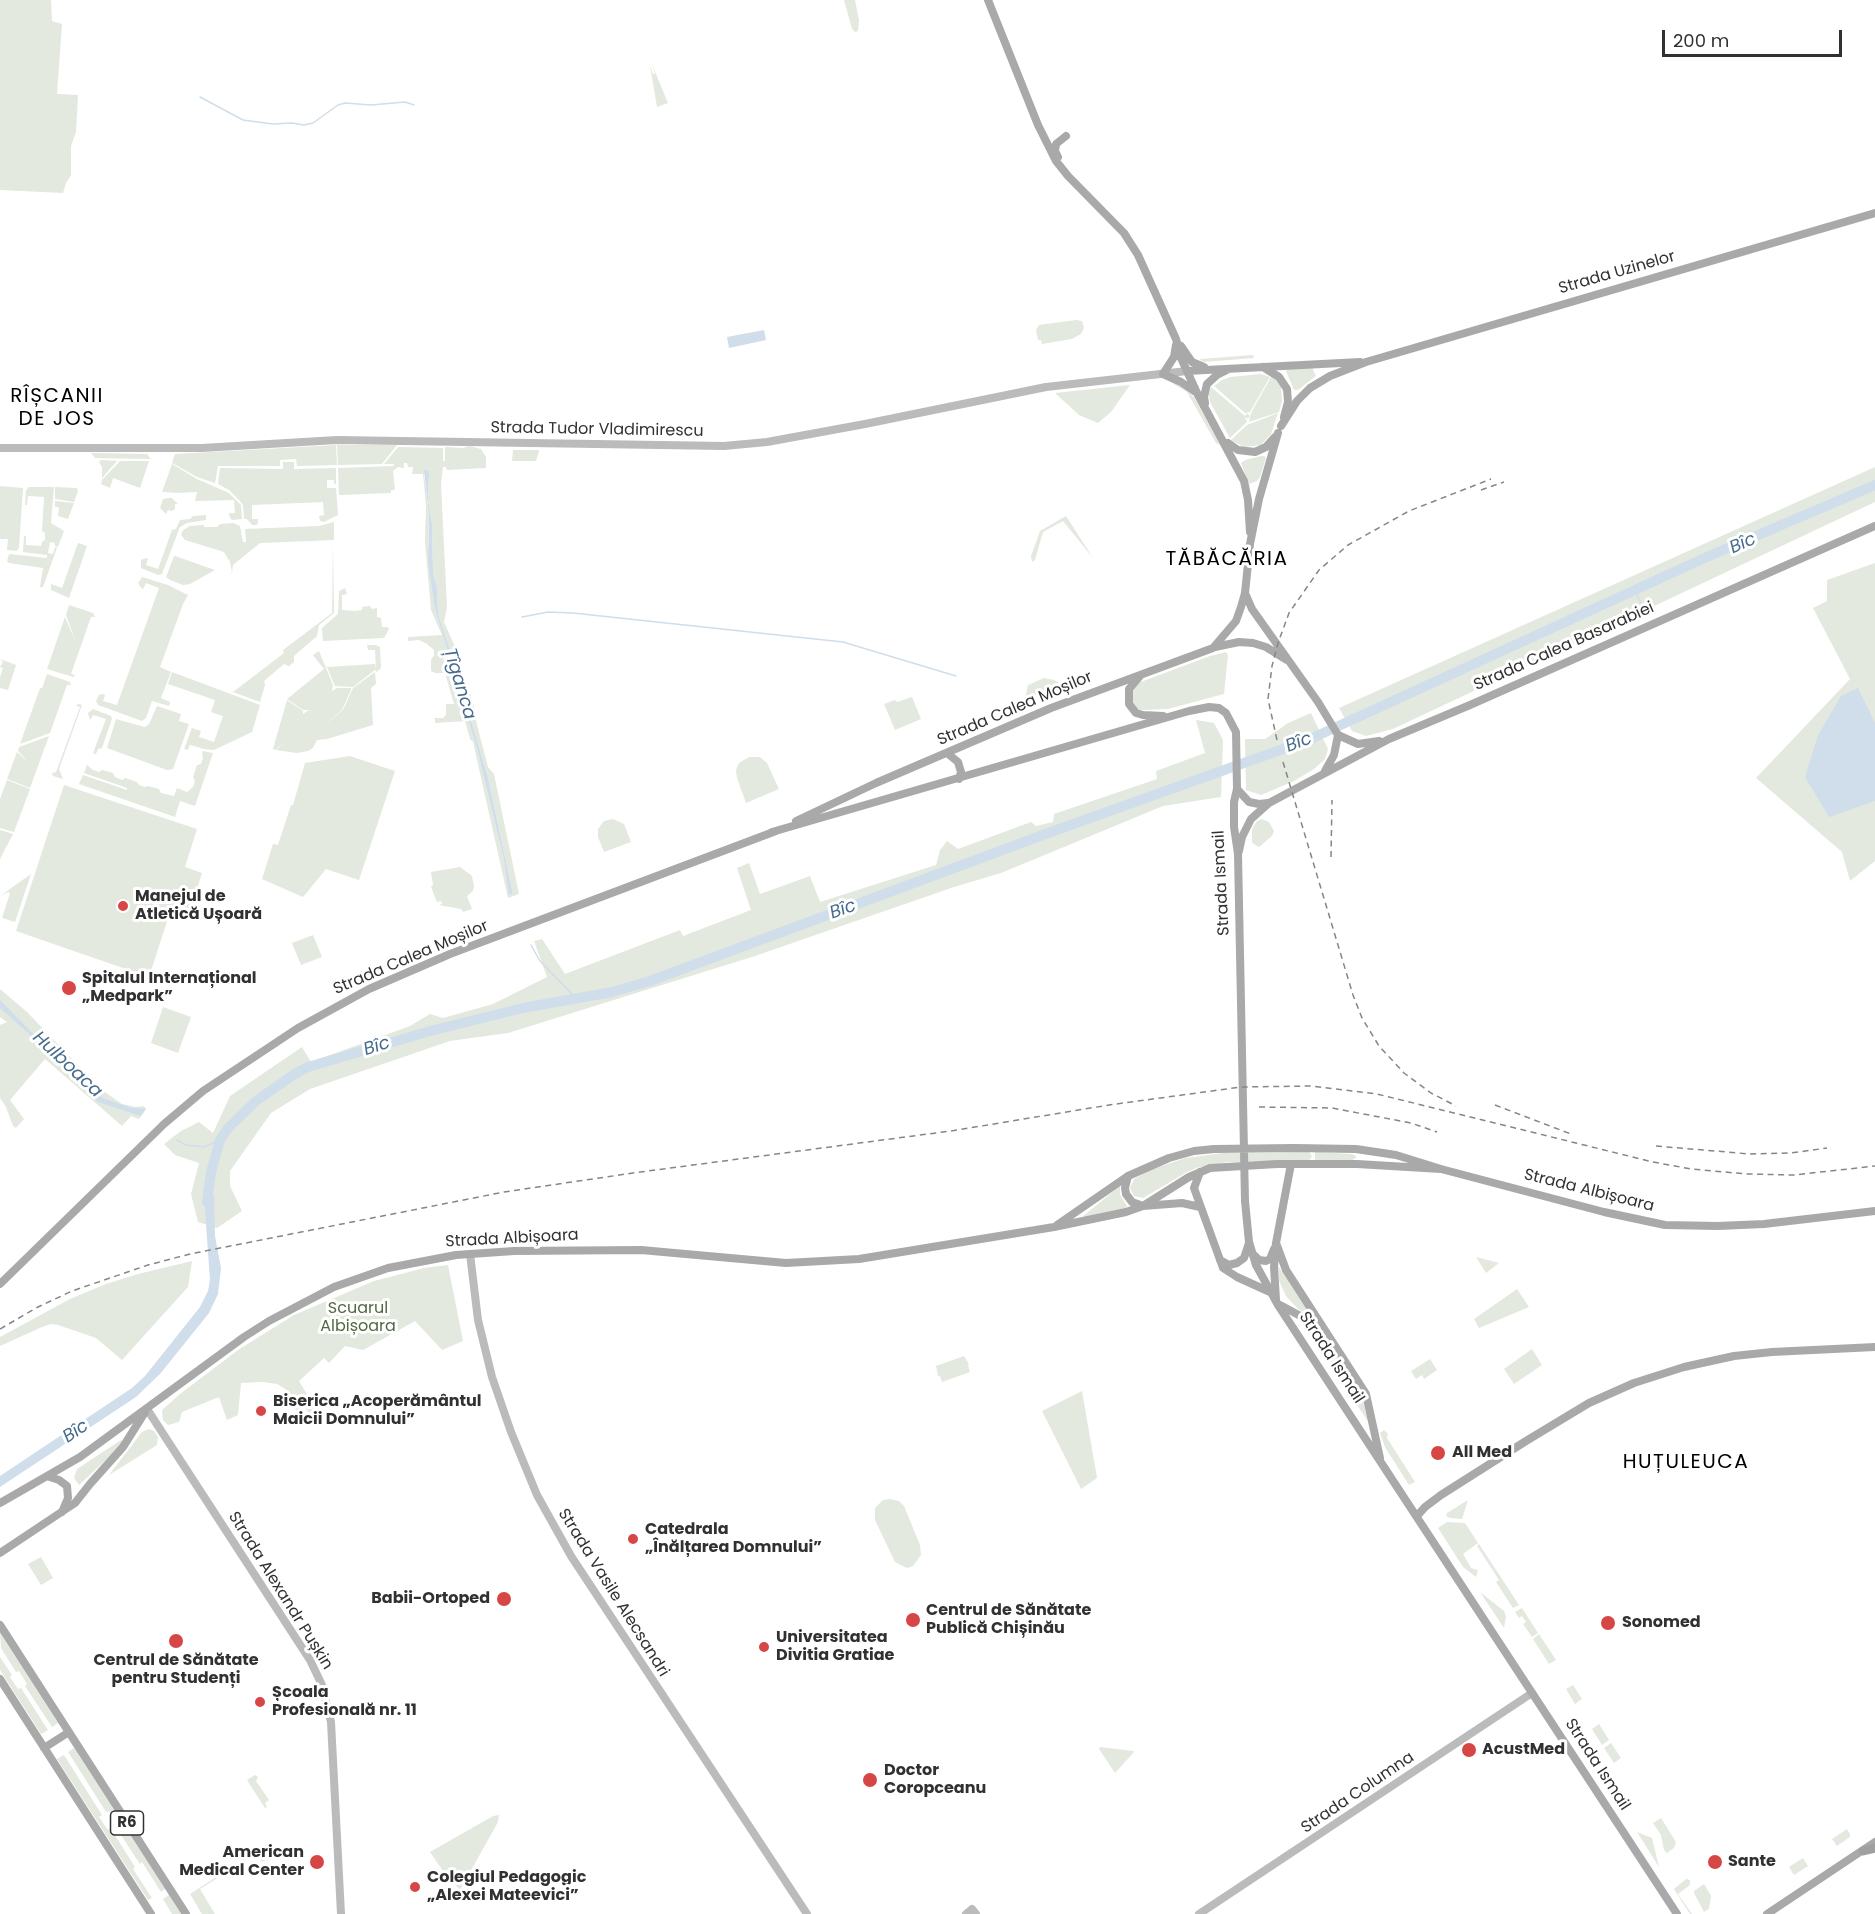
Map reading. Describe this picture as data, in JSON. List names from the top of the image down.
{
  "streets": {
    "main road": [
      "Strada Uzinelor",
      "Strada Tudor Vladimirescu",
      "Strada Calea Basarabiei",
      "Strada Calea Moșilor",
      "Strada Ismail",
      "Strada Albișoara",
      "Strada Alexandr Pușkin",
      "Strada Vasile Alecsandri",
      "Strada Columna",
      "R6"
    ]
  },
  "crossings": [
    ["Strada Uzinelor", "Strada Tudor Vladimirescu"],
    ["Strada Calea Basarabiei", "Strada Ismail"],
    ["Strada Calea Moșilor", "Strada Ismail"],
    ["Strada Ismail", "Strada Columna"],
    ["Strada Albișoara", "Strada Alexandr Pușkin"],
    ["Strada Albișoara", "Strada Vasile Alecsandri"]
  ],
  "districts": ["RÎȘCANII DE JOS", "TĂBĂCĂRIA", "HUȚULEUCA"],
  "water": ["Bîc", "Țîganca", "Hulboaca"],
  "parks": ["Scuarul Albișoara"],
  "places": [
    "Manejul de Atletică Ușoară",
    "Spitalul Internațional „Medpark”",
    "Biserica „Acoperământul Maicii Domnului”",
    "All Med",
    "Catedrala „Înălțarea Domnului”",
    "Babii-Ortoped",
    "Centrul de Sănătate Publică Chișinău",
    "Sonomed",
    "Centrul de Sănătate pentru Studenți",
    "Universitatea Divitia Gratiae",
    "Școala Profesională nr. 11",
    "AcustMed",
    "Doctor Coropceanu",
    "American Medical Center",
    "Sante",
    "Colegiul Pedagogic „Alexei Mateevici”"
  ],
  "scale_bar": "200 m"
}
